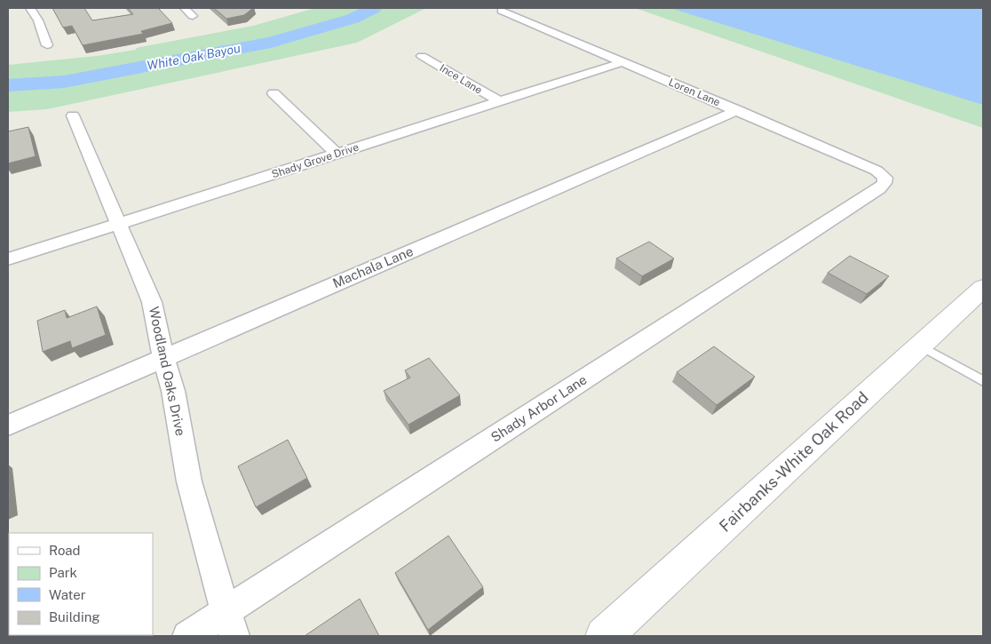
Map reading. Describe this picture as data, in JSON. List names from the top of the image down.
{
  "streets": {
    "street": [
      "Ince Lane",
      "Loren Lane",
      "Shady Grove Drive",
      "Machala Lane",
      "Woodland Oaks Drive",
      "Shady Arbor Lane",
      "Fairbanks-White Oak Road"
    ]
  },
  "crossings": [
    ["Ince Lane", "Shady Grove Drive"],
    ["Loren Lane", "Shady Grove Drive"],
    ["Loren Lane", "Machala Lane"],
    ["Loren Lane", "Shady Arbor Lane"],
    ["Shady Grove Drive", "Woodland Oaks Drive"],
    ["Machala Lane", "Woodland Oaks Drive"],
    ["Woodland Oaks Drive", "Shady Arbor Lane"]
  ],
  "water": ["White Oak Bayou"],
  "legend": [
    "Road",
    "Park",
    "Water",
    "Building"
  ]
}
